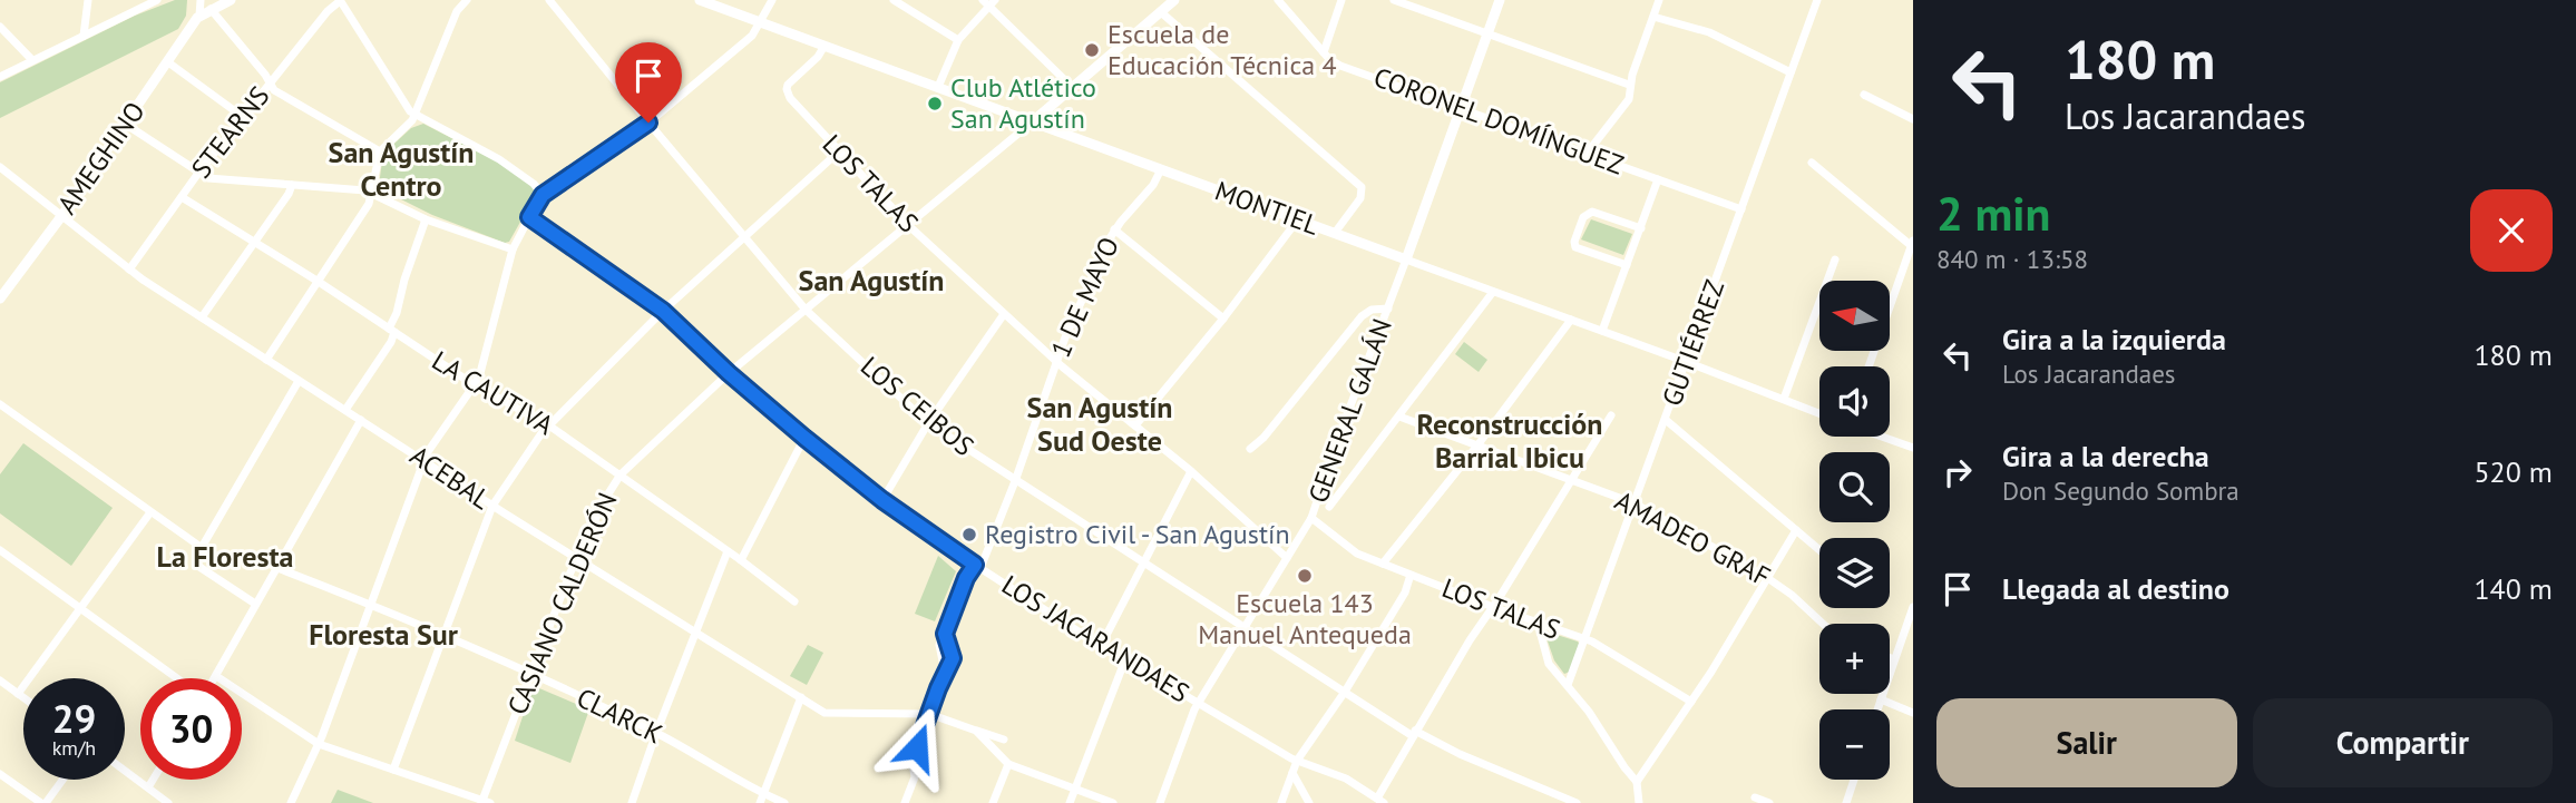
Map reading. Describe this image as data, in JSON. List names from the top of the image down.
{
  "streets": {
    "street": [
      "CORONEL DOMÍNGUEZ",
      "STEARNS",
      "AMEGHINO",
      "LOS TALAS",
      "MONTIEL",
      "1 DE MAYO",
      "GUTIÉRREZ",
      "LA CAUTIVA",
      "LOS CEIBOS",
      "GENERAL GALÁN",
      "ACEBAL",
      "AMADEO GRAF",
      "CASIANO CALDERÓN",
      "LOS JACARANDAES",
      "CLARCK"
    ]
  },
  "crossings": [
    ["CORONEL DOMÍNGUEZ", "GUTIÉRREZ"],
    ["CORONEL DOMÍNGUEZ", "GENERAL GALÁN"],
    ["STEARNS", "LA CAUTIVA"],
    ["STEARNS", "ACEBAL"],
    ["AMEGHINO", "ACEBAL"],
    ["LOS TALAS", "MONTIEL"],
    ["LOS TALAS", "1 DE MAYO"],
    ["LOS TALAS", "GUTIÉRREZ"],
    ["LOS TALAS", "GENERAL GALÁN"],
    ["LOS TALAS", "CASIANO CALDERÓN"],
    ["MONTIEL", "1 DE MAYO"],
    ["MONTIEL", "GUTIÉRREZ"],
    ["MONTIEL", "GENERAL GALÁN"],
    ["MONTIEL", "CASIANO CALDERÓN"],
    ["1 DE MAYO", "LOS CEIBOS"],
    ["1 DE MAYO", "ACEBAL"],
    ["1 DE MAYO", "LOS JACARANDAES"],
    ["GUTIÉRREZ", "AMADEO GRAF"],
    ["LA CAUTIVA", "CASIANO CALDERÓN"],
    ["LOS CEIBOS", "GENERAL GALÁN"],
    ["LOS CEIBOS", "CASIANO CALDERÓN"],
    ["GENERAL GALÁN", "LOS JACARANDAES"],
    ["ACEBAL", "CASIANO CALDERÓN"],
    ["CASIANO CALDERÓN", "LOS JACARANDAES"],
    ["CASIANO CALDERÓN", "CLARCK"]
  ],
  "districts": [
    "San Agustín Centro",
    "San Agustín",
    "San Agustín Sud Oeste",
    "Reconstrucción Barrial Ibicu",
    "La Floresta",
    "Floresta Sur"
  ],
  "places": [
    "Escuela de Educación Técnica 4",
    "Club Atlético San Agustín",
    "Registro Civil - San Agustín",
    "Escuela 143 Manuel Antequeda"
  ],
  "north": "left",
  "page": {
    "turn": ["180 m", "Los Jacarandaes"],
    "heading": ["2 min", "840 m · 13:58"],
    "map_buttons": ["+", "−"],
    "list": [
      {
        "name": "Gira a la izquierda",
        "note": "Los Jacarandaes",
        "value": "180 m"
      },
      {
        "name": "Gira a la derecha",
        "note": "Don Segundo Sombra",
        "value": "520 m"
      },
      {
        "name": "Llegada al destino",
        "value": "140 m"
      }
    ],
    "speed": "29 km/h",
    "limit": "30",
    "buttons": ["Salir", "Compartir"]
  }
}
